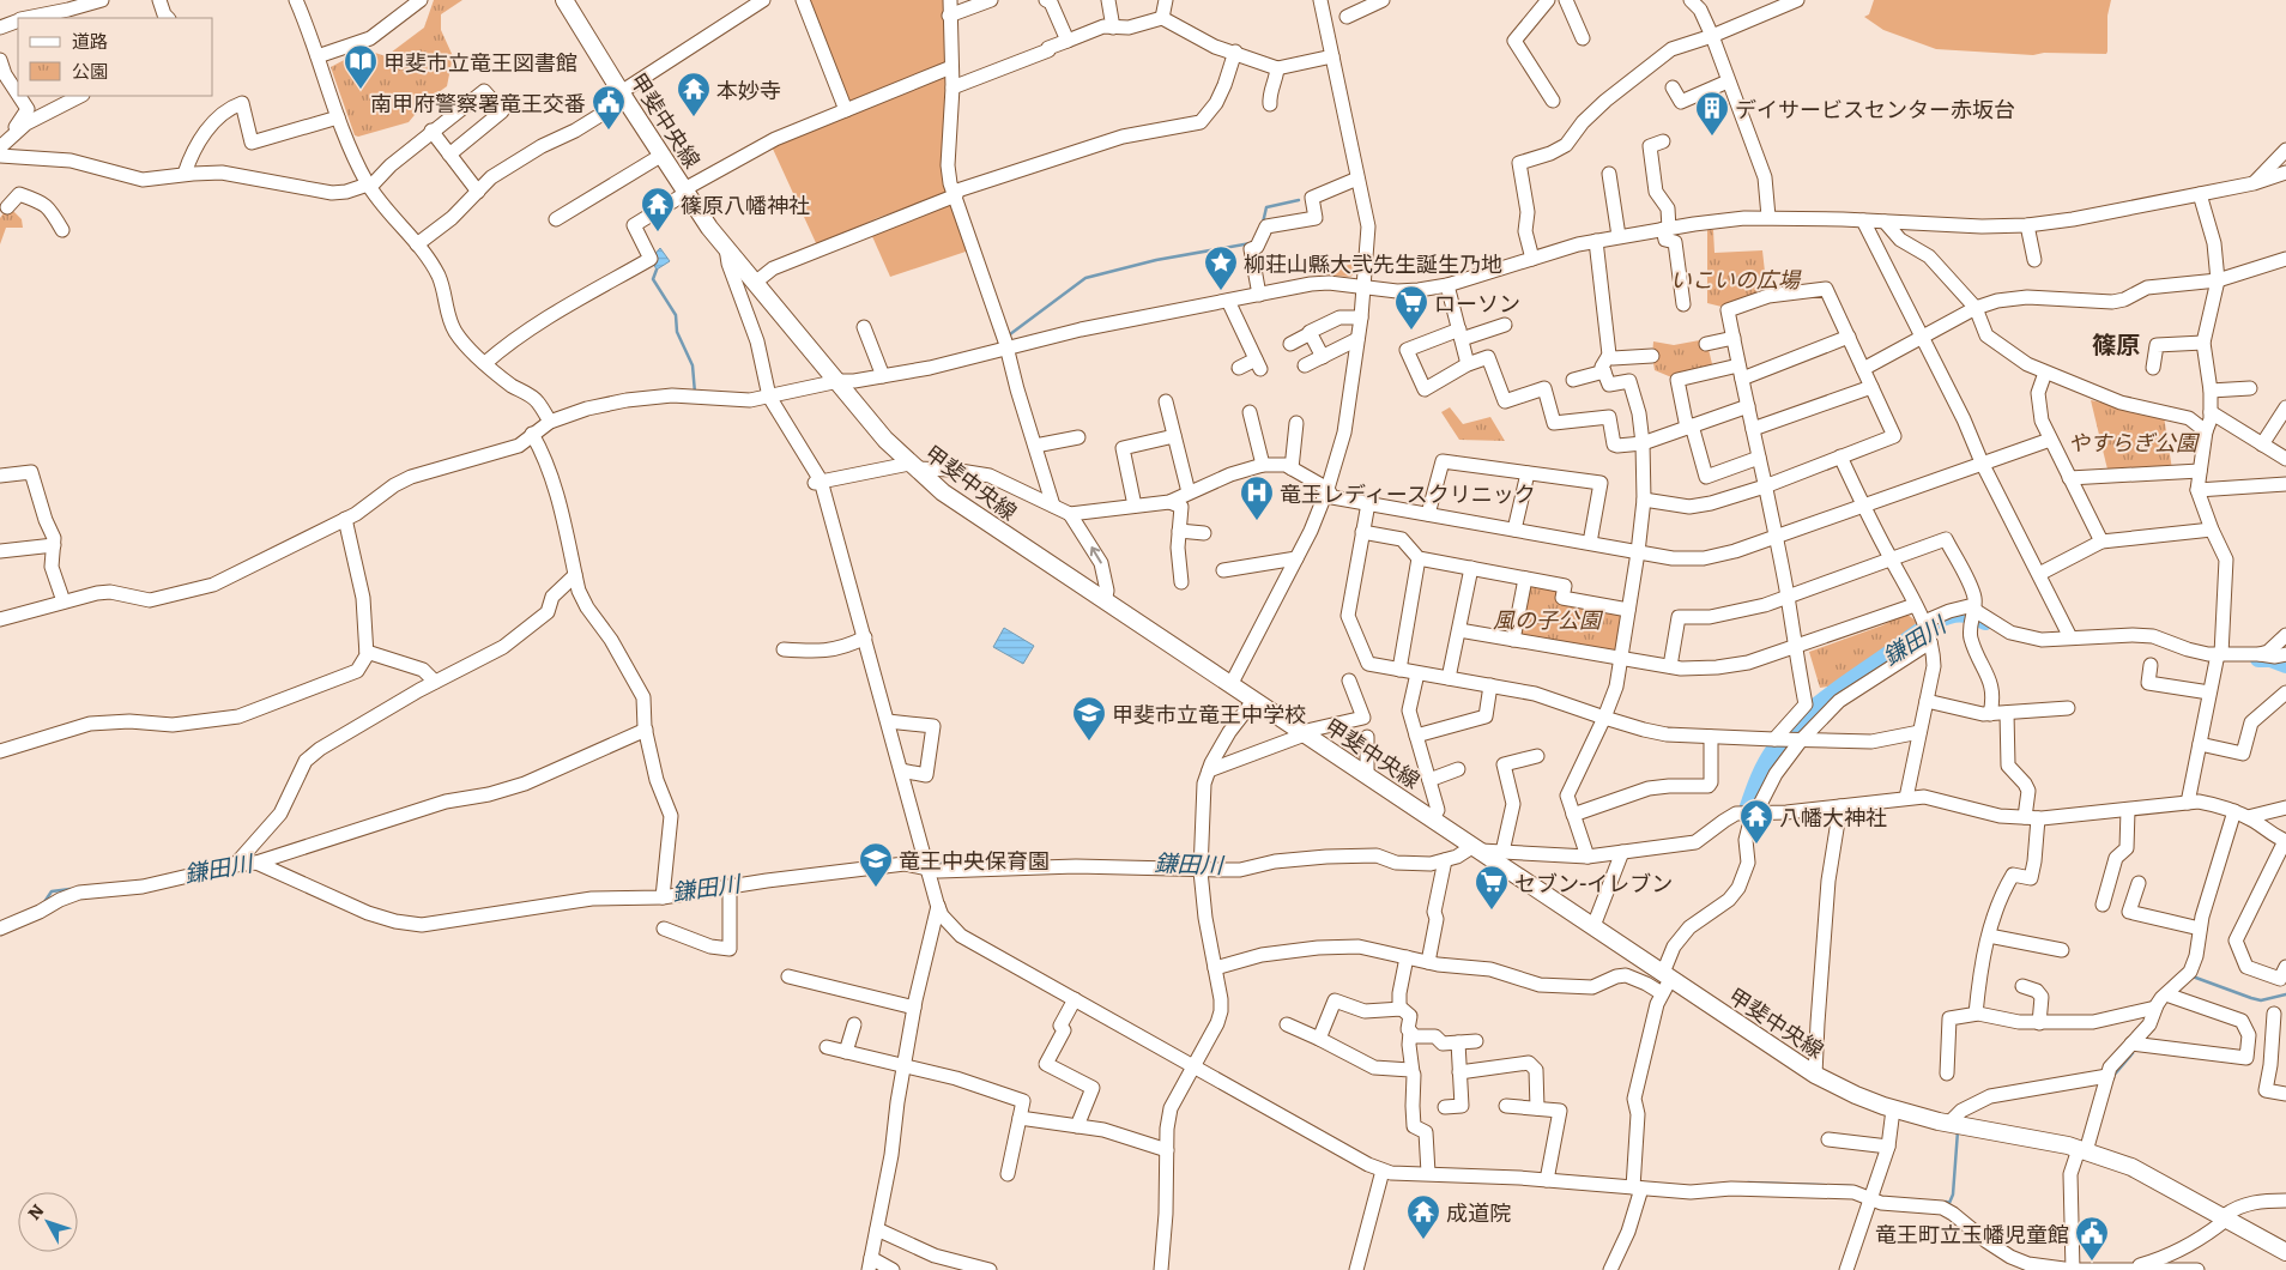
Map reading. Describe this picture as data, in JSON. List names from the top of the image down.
{
  "streets": {
    "main road": ["甲斐中央線"]
  },
  "districts": ["篠原"],
  "water": ["鎌田川"],
  "parks": ["いこいの広場", "やすらぎ公園", "風の子公園"],
  "places": {
    "library": ["甲斐市立竜王図書館"],
    "temple": [
      "本妙寺",
      "篠原八幡神社",
      "八幡大神社",
      "成道院"
    ],
    "public building": ["南甲府警察署竜王交番", "竜王町立玉幡児童館"],
    "building": ["デイサービスセンター赤坂台"],
    "place": ["柳荘山縣大弐先生誕生乃地"],
    "supermarket": ["ローソン", "セブン-イレブン"],
    "hospital": ["竜王レディースクリニック"],
    "school or university": ["甲斐市立竜王中学校", "竜王中央保育園"]
  },
  "legend": ["道路", "公園"],
  "north": "top left"
}
